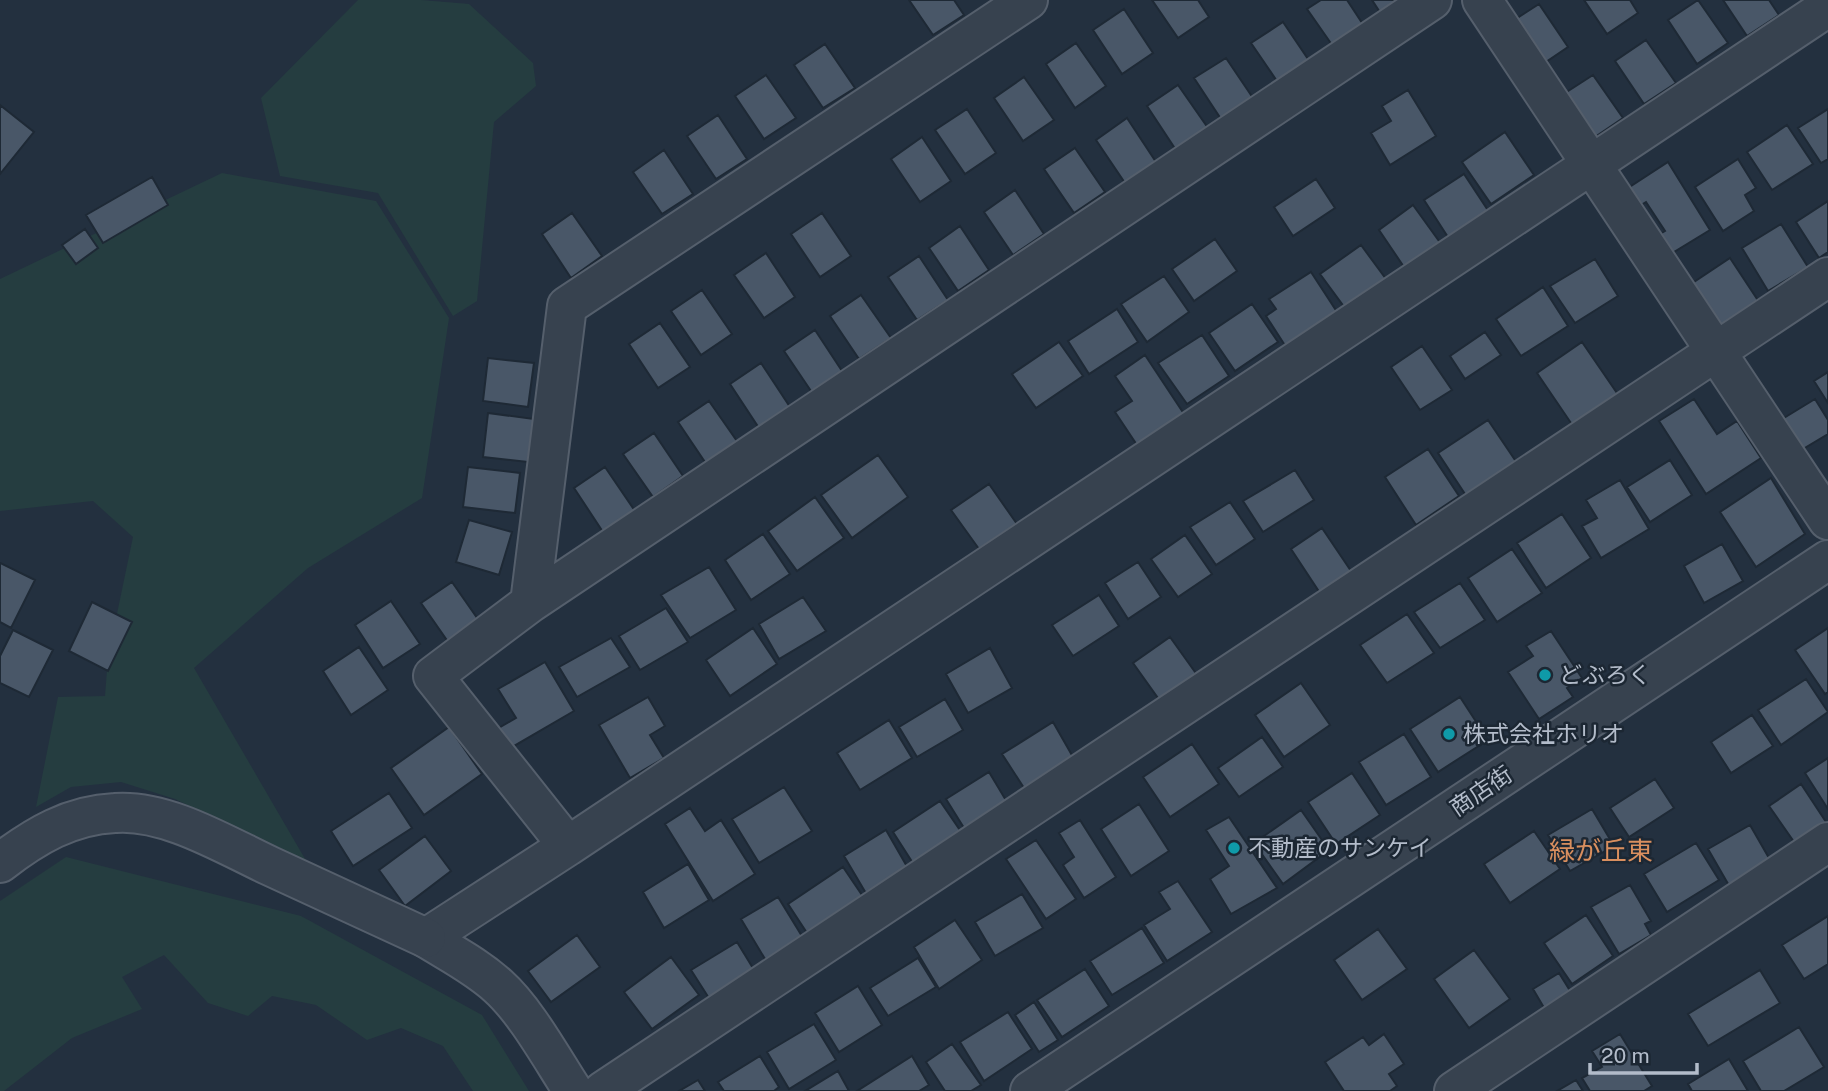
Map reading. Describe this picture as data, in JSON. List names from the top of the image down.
{
  "streets": {
    "street": ["商店街"]
  },
  "districts": ["緑が丘東"],
  "places": ["どぶろく", "株式会社ホリオ", "不動産のサンケイ"],
  "scale_bar": "20 m"
}
